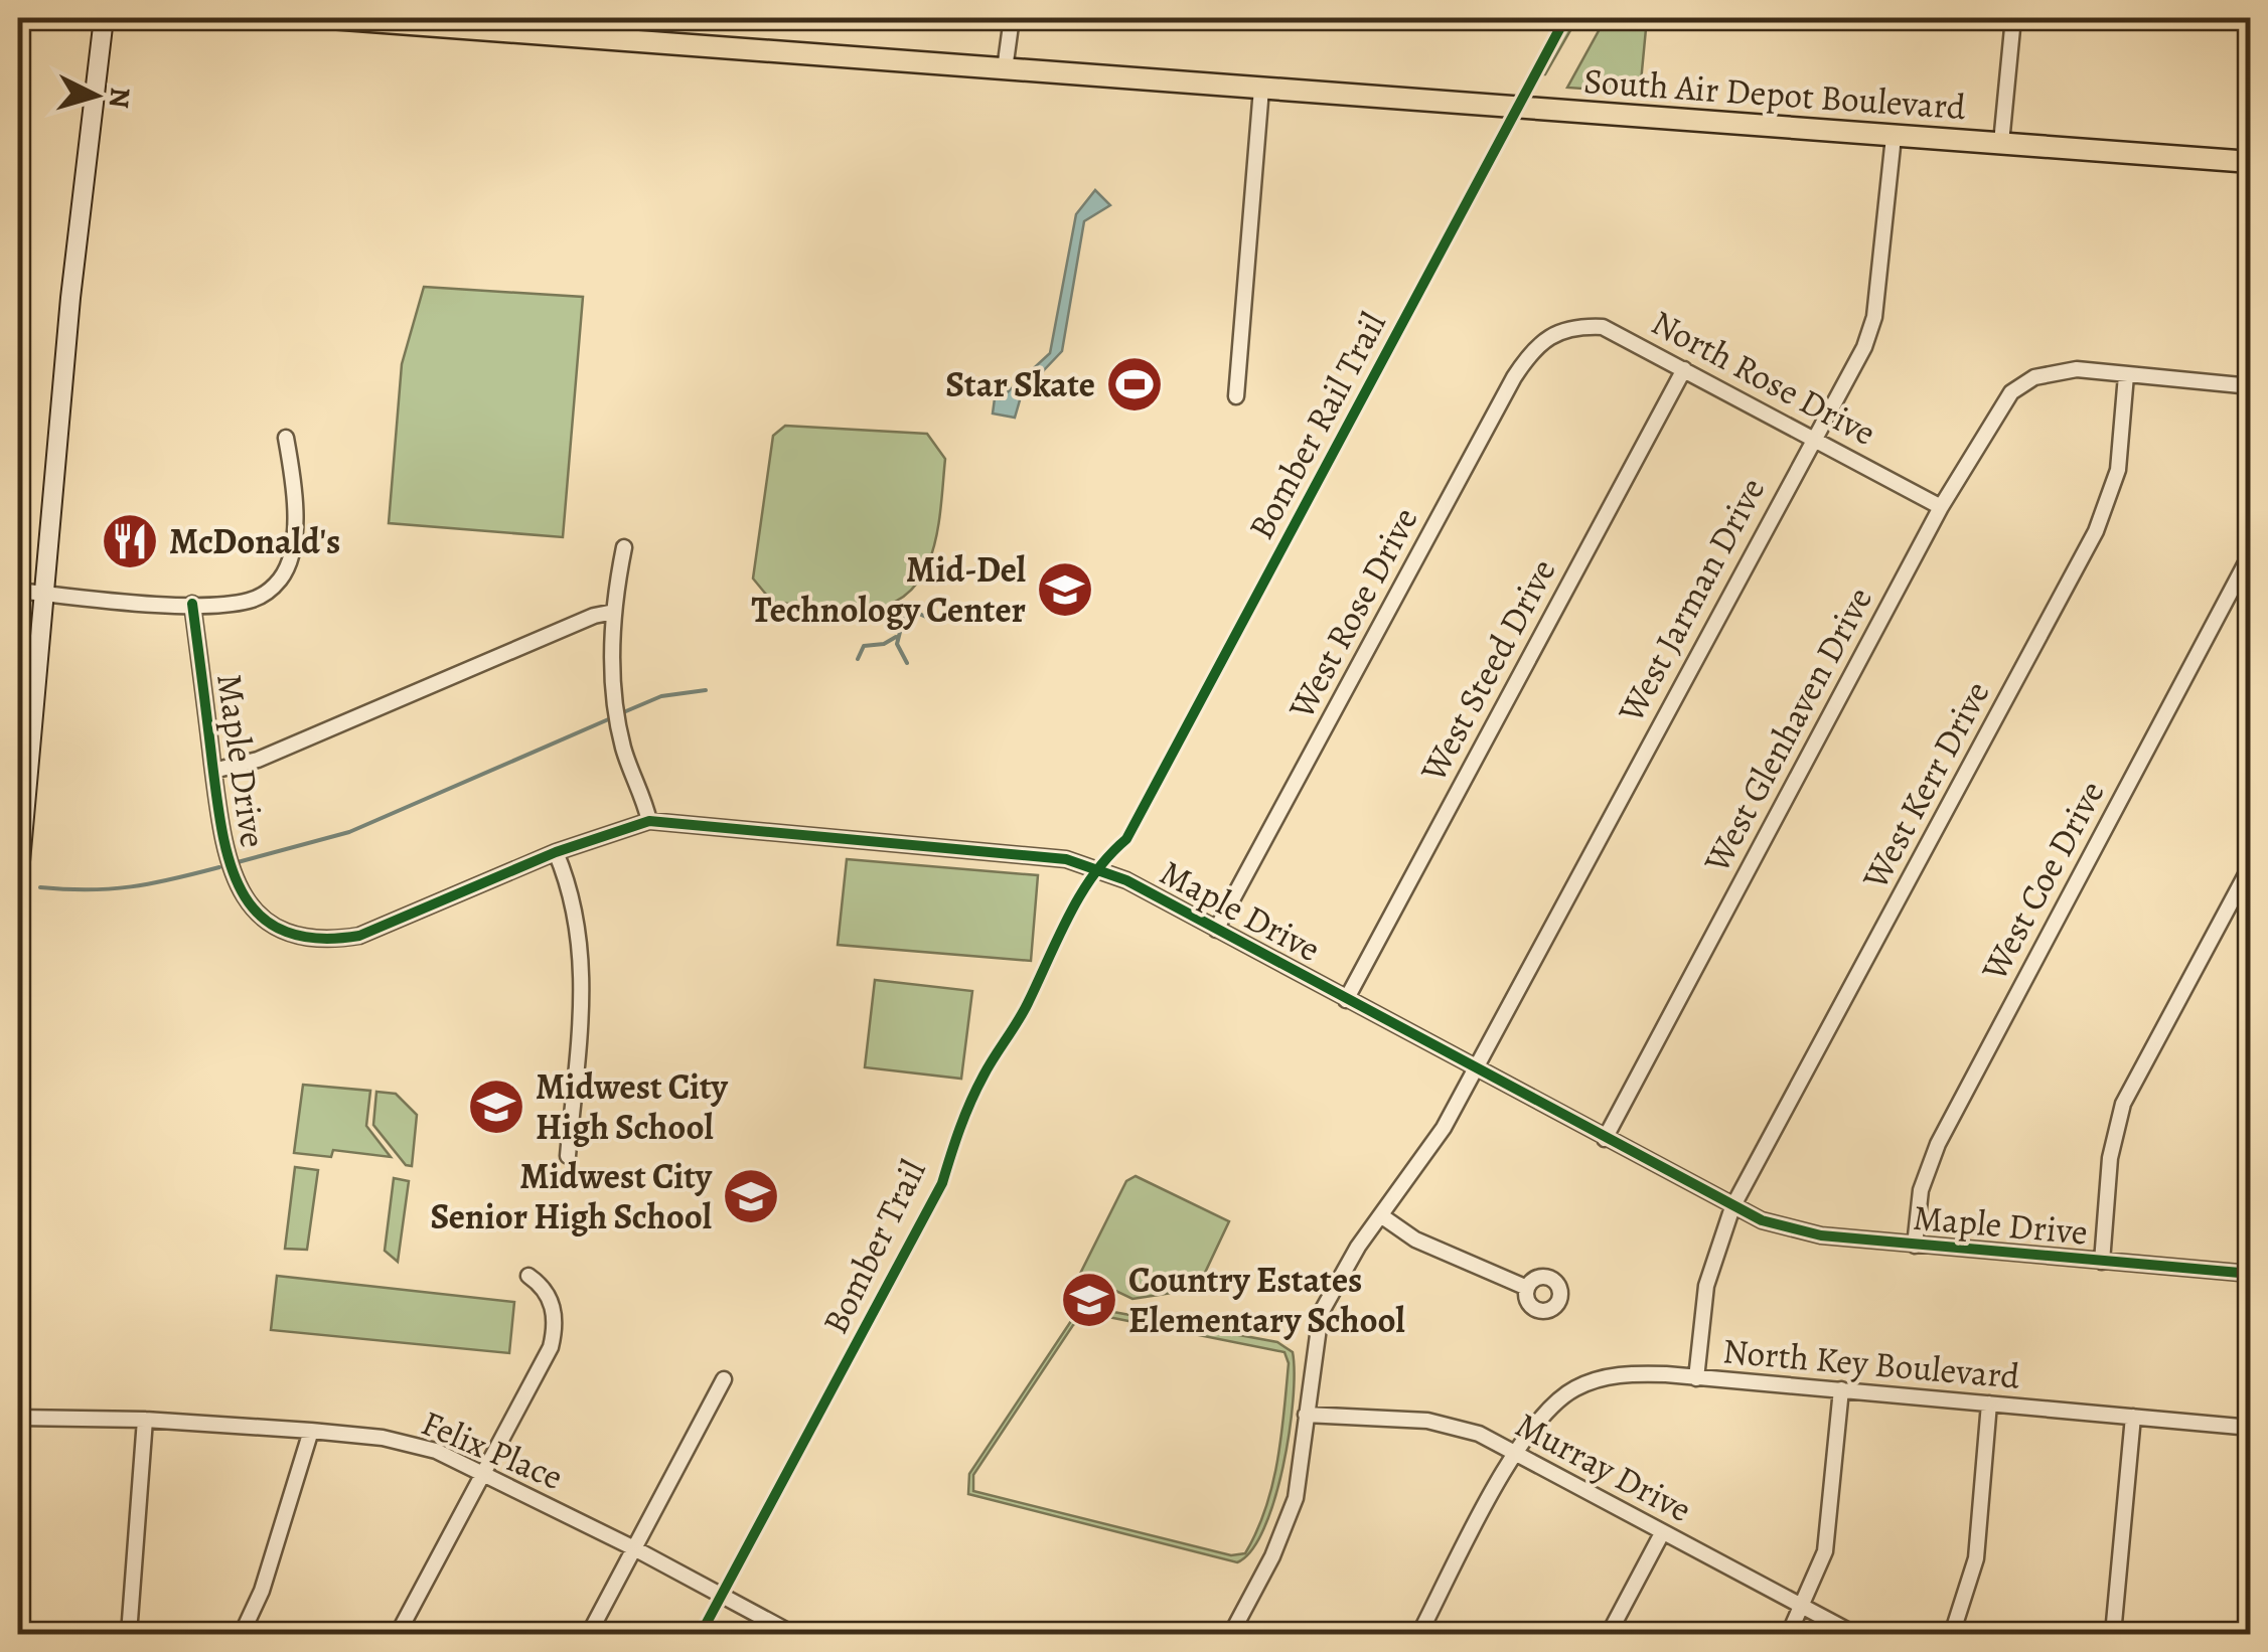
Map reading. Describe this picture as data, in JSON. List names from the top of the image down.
{
  "streets": {
    "main road": ["South Air Depot Boulevard"],
    "street": [
      "North Rose Drive",
      "West Jarman Drive",
      "West Rose Drive",
      "West Steed Drive",
      "West Glenhaven Drive",
      "Maple Drive",
      "West Kerr Drive",
      "West Coe Drive",
      "North Key Boulevard",
      "Felix Place",
      "Murray Drive"
    ],
    "cycle path": ["Bomber Rail Trail"]
  },
  "crossings": [
    ["South Air Depot Boulevard", "West Jarman Drive"],
    ["North Rose Drive", "West Jarman Drive"],
    ["North Rose Drive", "West Rose Drive"],
    ["North Rose Drive", "West Steed Drive"],
    ["North Rose Drive", "West Glenhaven Drive"],
    ["West Jarman Drive", "Maple Drive"],
    ["West Jarman Drive", "Murray Drive"],
    ["West Rose Drive", "Maple Drive"],
    ["West Steed Drive", "Maple Drive"],
    ["West Glenhaven Drive", "Maple Drive"],
    ["West Glenhaven Drive", "West Kerr Drive"],
    ["Maple Drive", "West Kerr Drive"],
    ["Maple Drive", "West Coe Drive"],
    ["West Kerr Drive", "North Key Boulevard"],
    ["North Key Boulevard", "Murray Drive"]
  ],
  "places": {
    "sports": ["Star Skate"],
    "restaurant": ["McDonald's"],
    "school or university": [
      "Mid-Del Technology Center",
      "Midwest City High School",
      "Midwest City Senior High School",
      "Country Estates Elementary School"
    ]
  },
  "north": "right"
}
